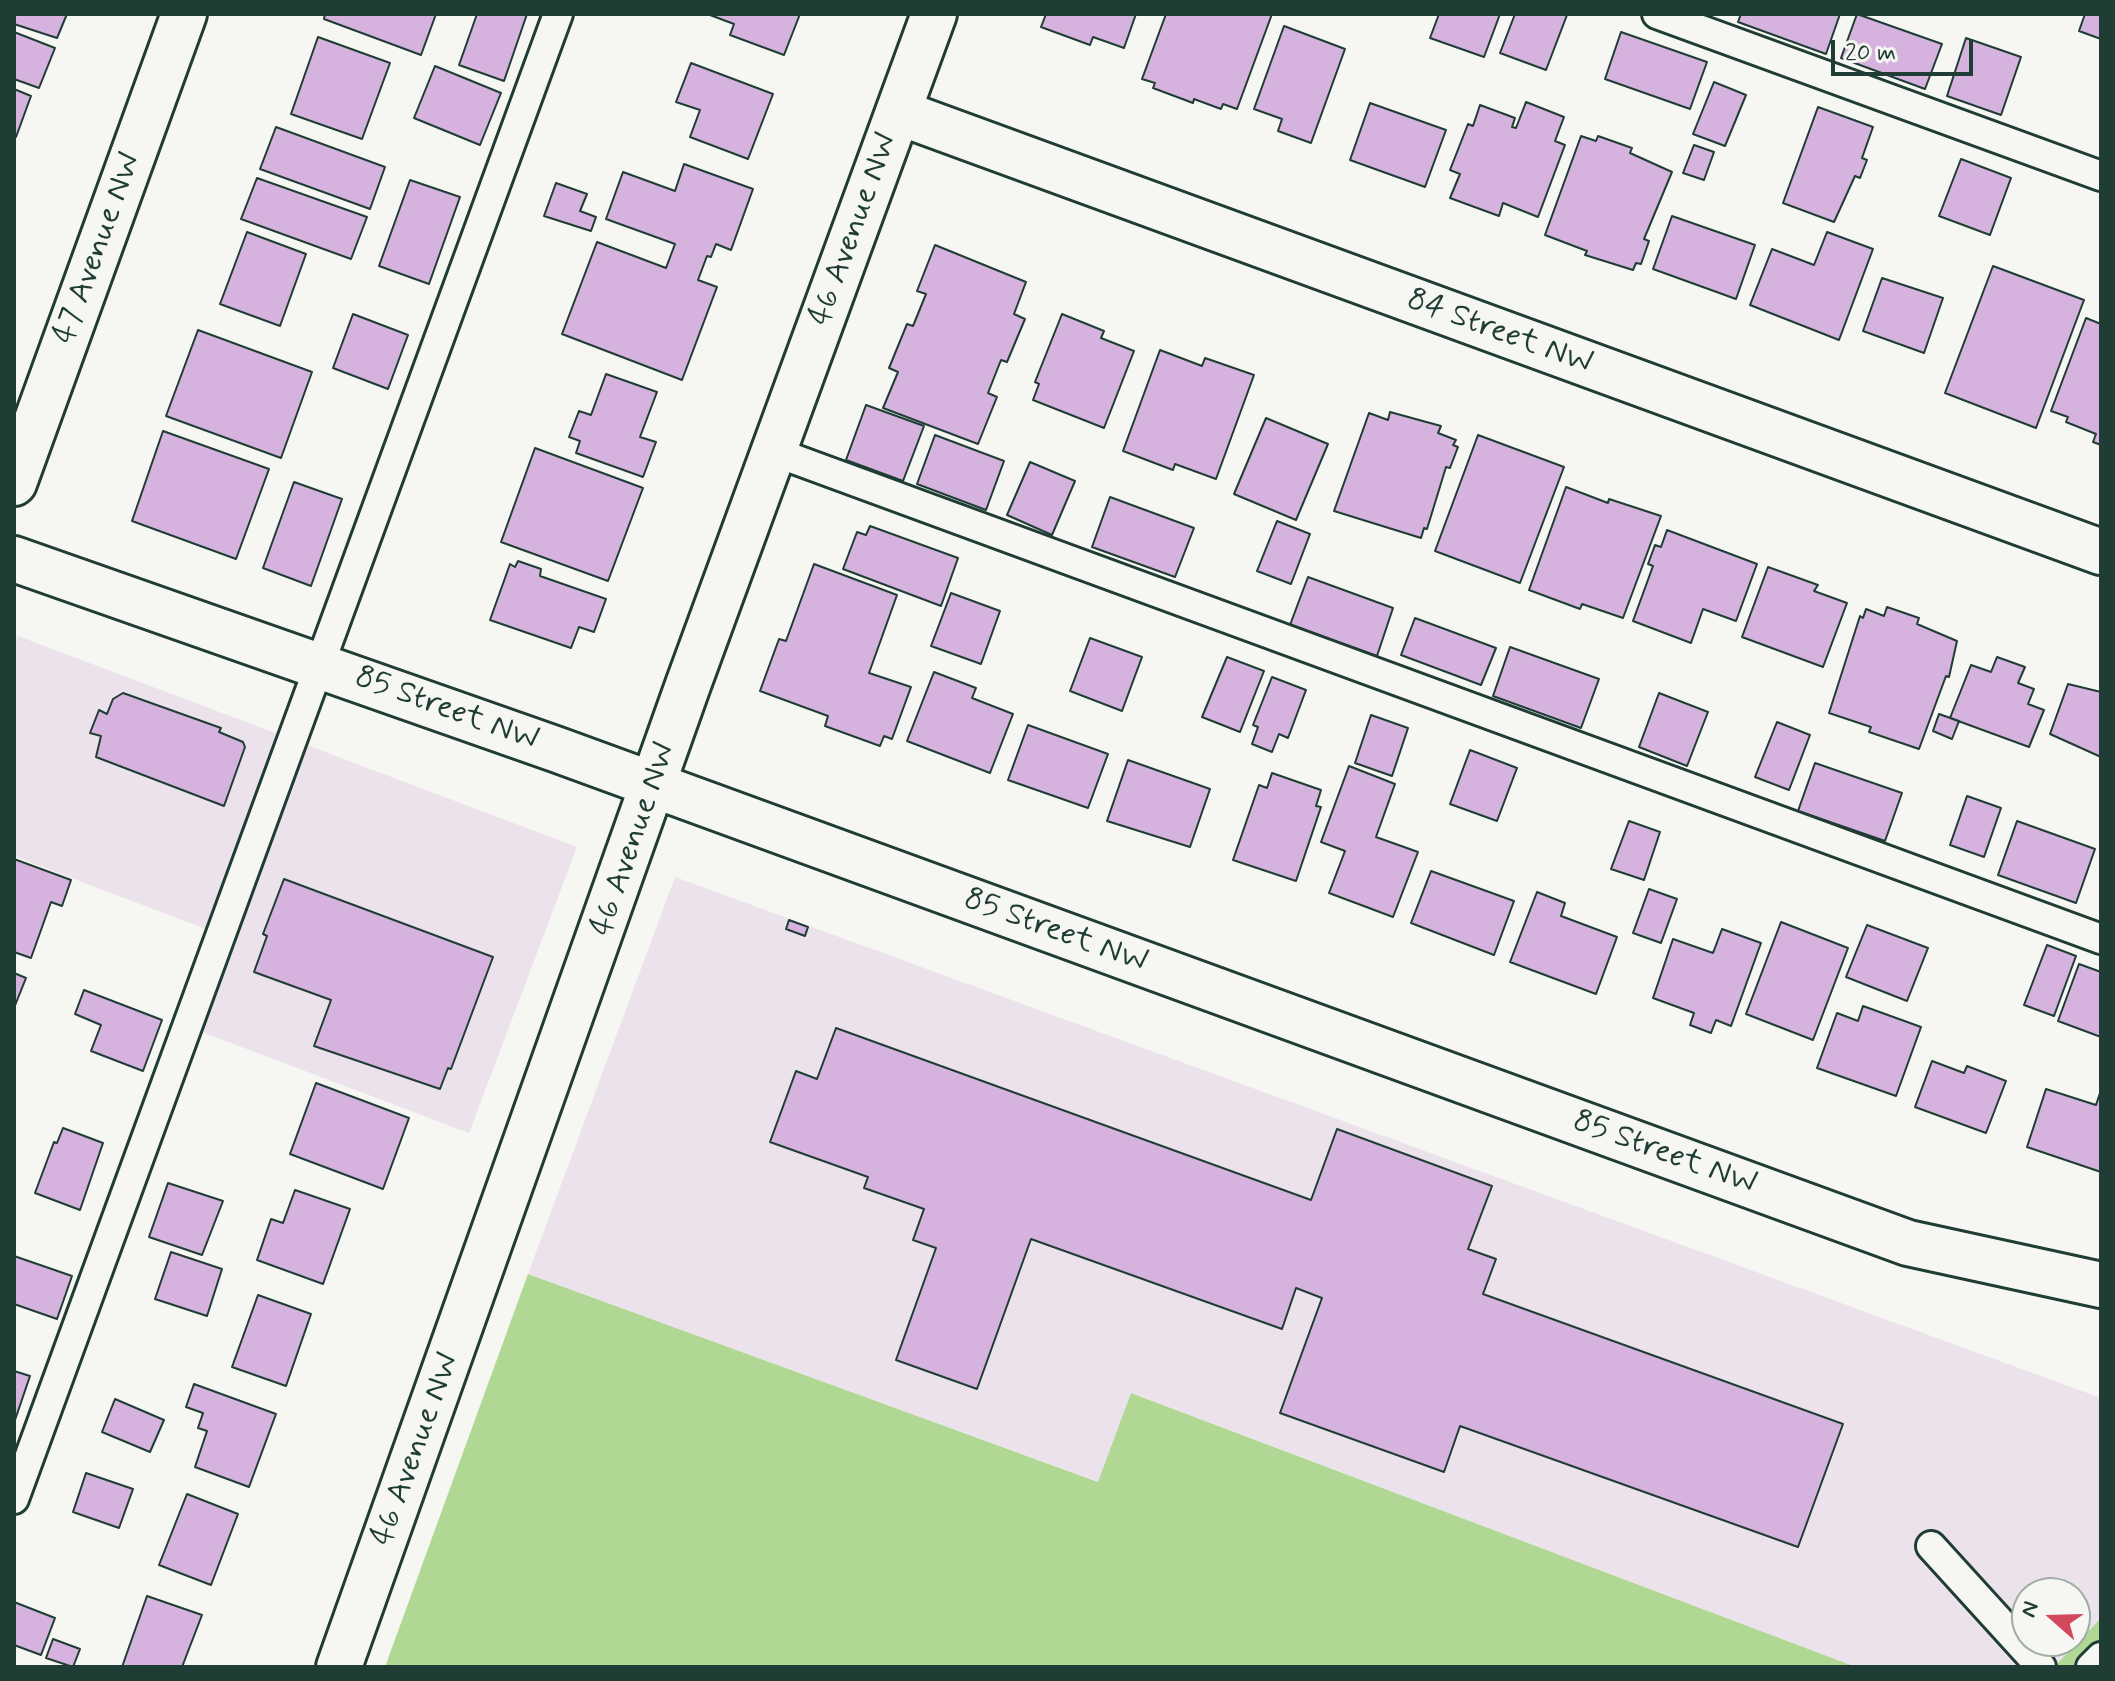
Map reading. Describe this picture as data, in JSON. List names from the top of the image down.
{
  "streets": {
    "street": [
      "46 Avenue NW",
      "47 Avenue NW",
      "84 Street NW",
      "85 Street NW"
    ]
  },
  "crossings": [
    ["46 Avenue NW", "84 Street NW"],
    ["46 Avenue NW", "85 Street NW"]
  ],
  "scale_bar": "20 m",
  "north": "left"
}
